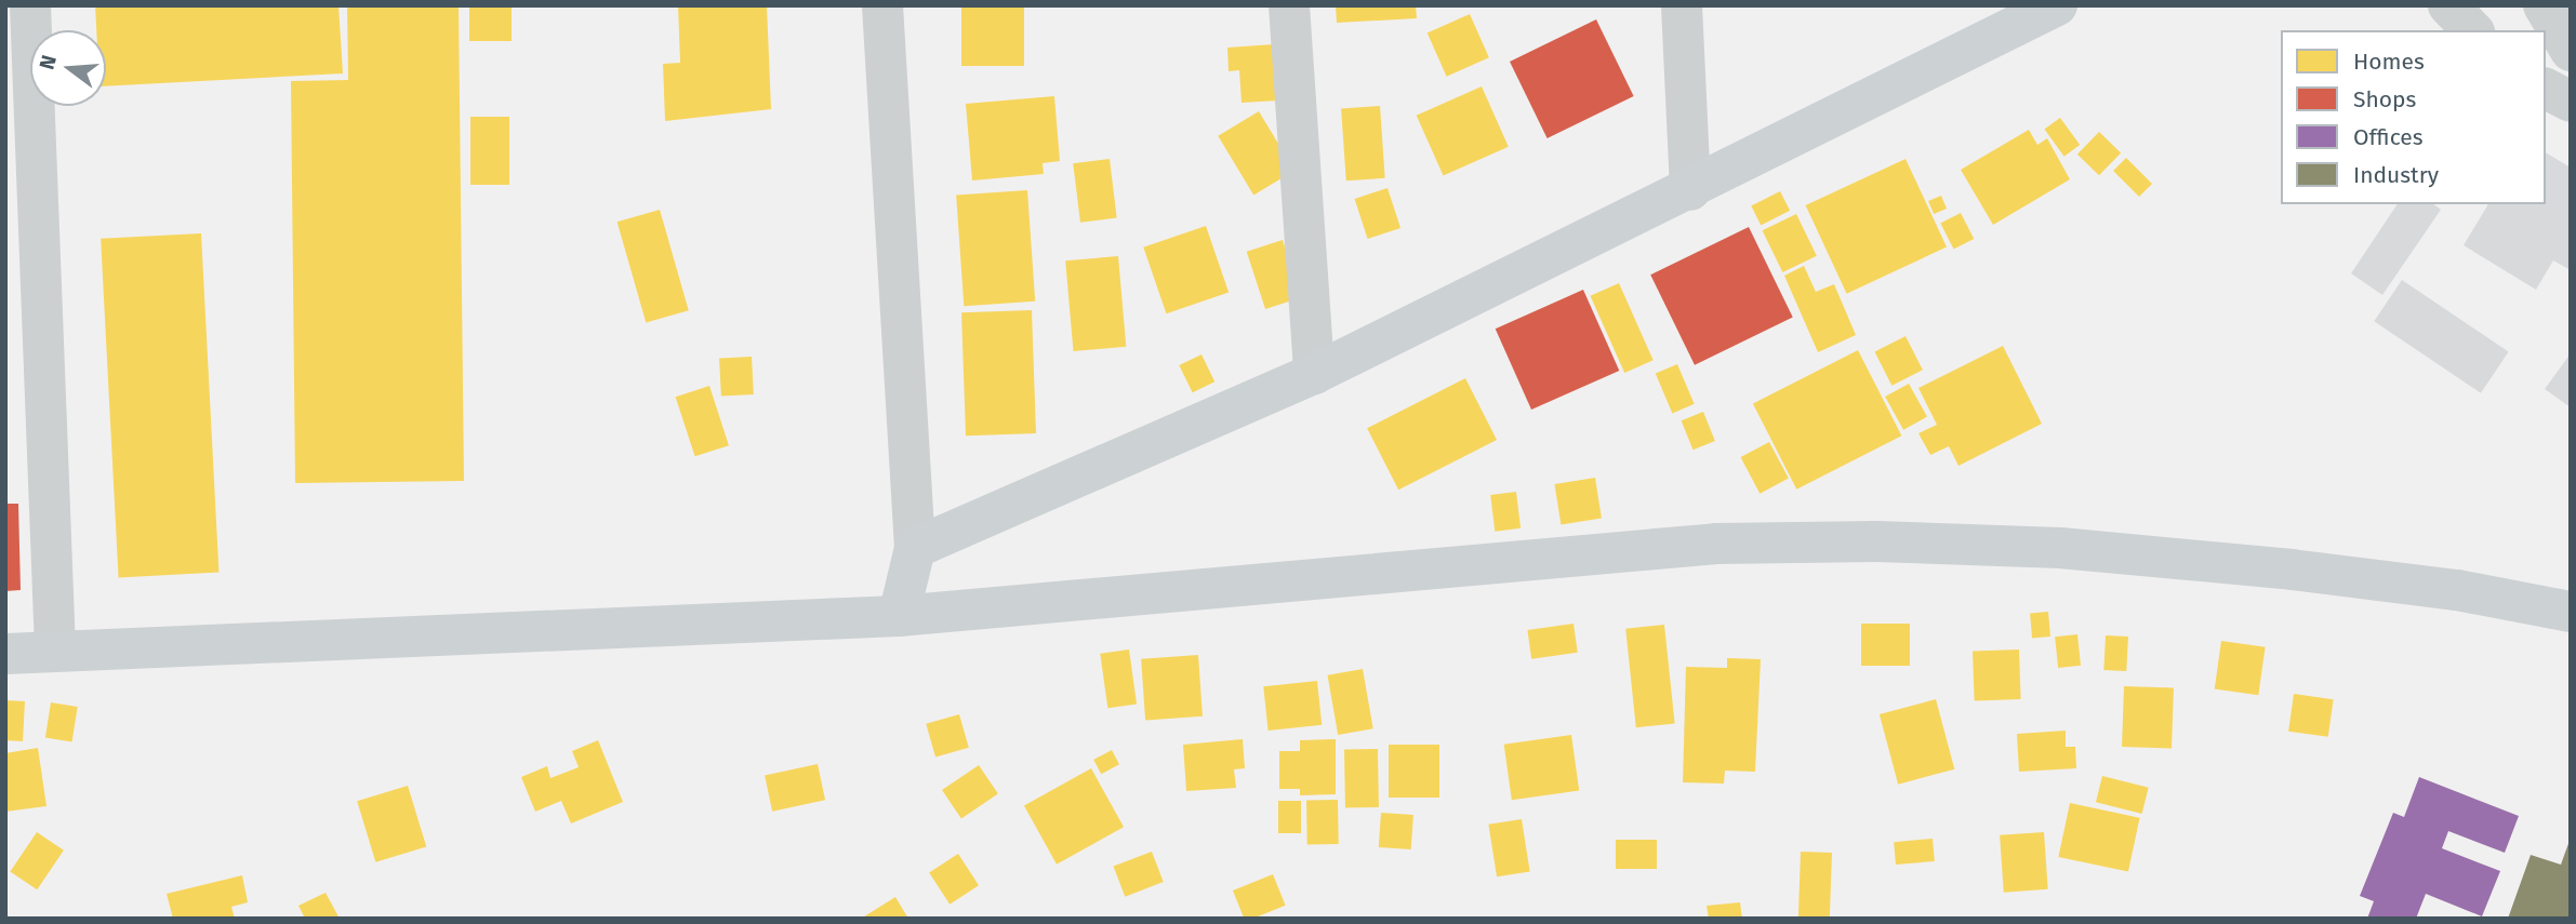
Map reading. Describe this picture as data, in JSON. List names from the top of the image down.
{
  "legend": [
    "Homes",
    "Shops",
    "Offices",
    "Industry"
  ],
  "north": "left"
}
